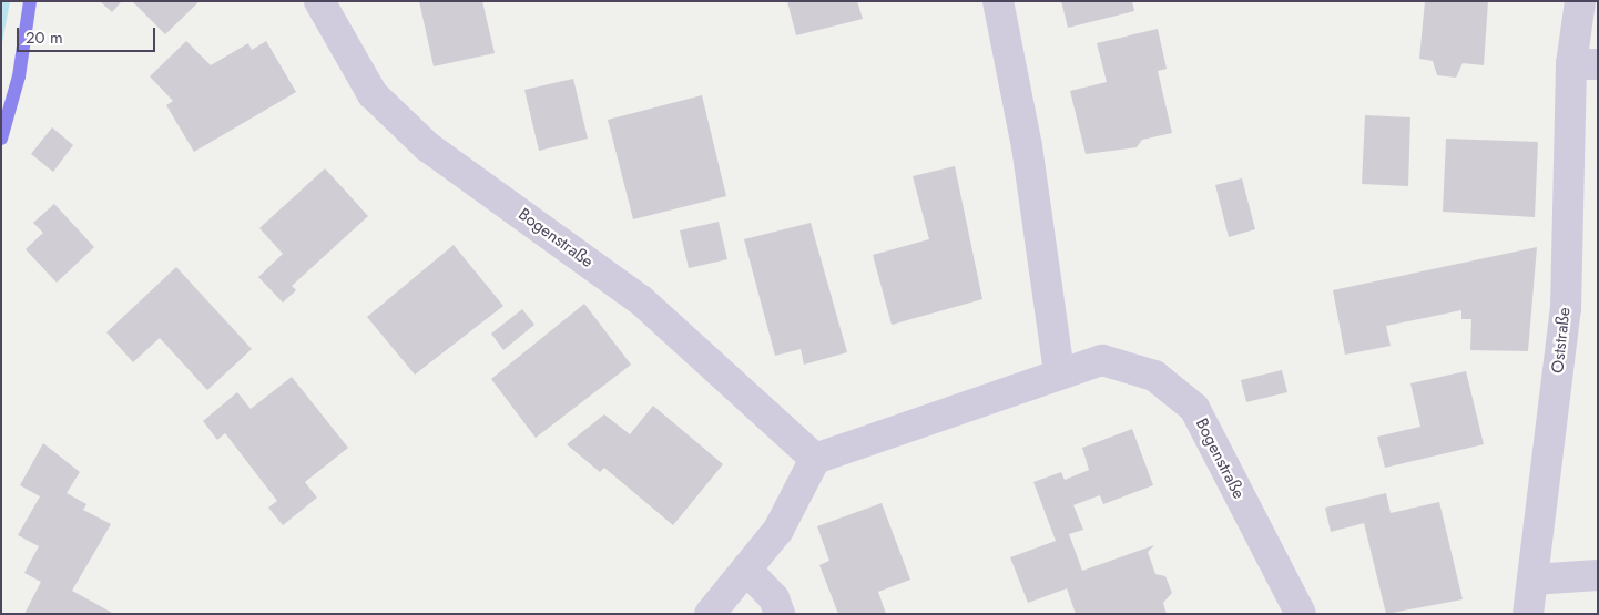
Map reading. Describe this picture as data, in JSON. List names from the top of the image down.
{
  "streets": {
    "street": ["Bogenstraße", "Oststraße"]
  },
  "scale_bar": "20 m"
}
